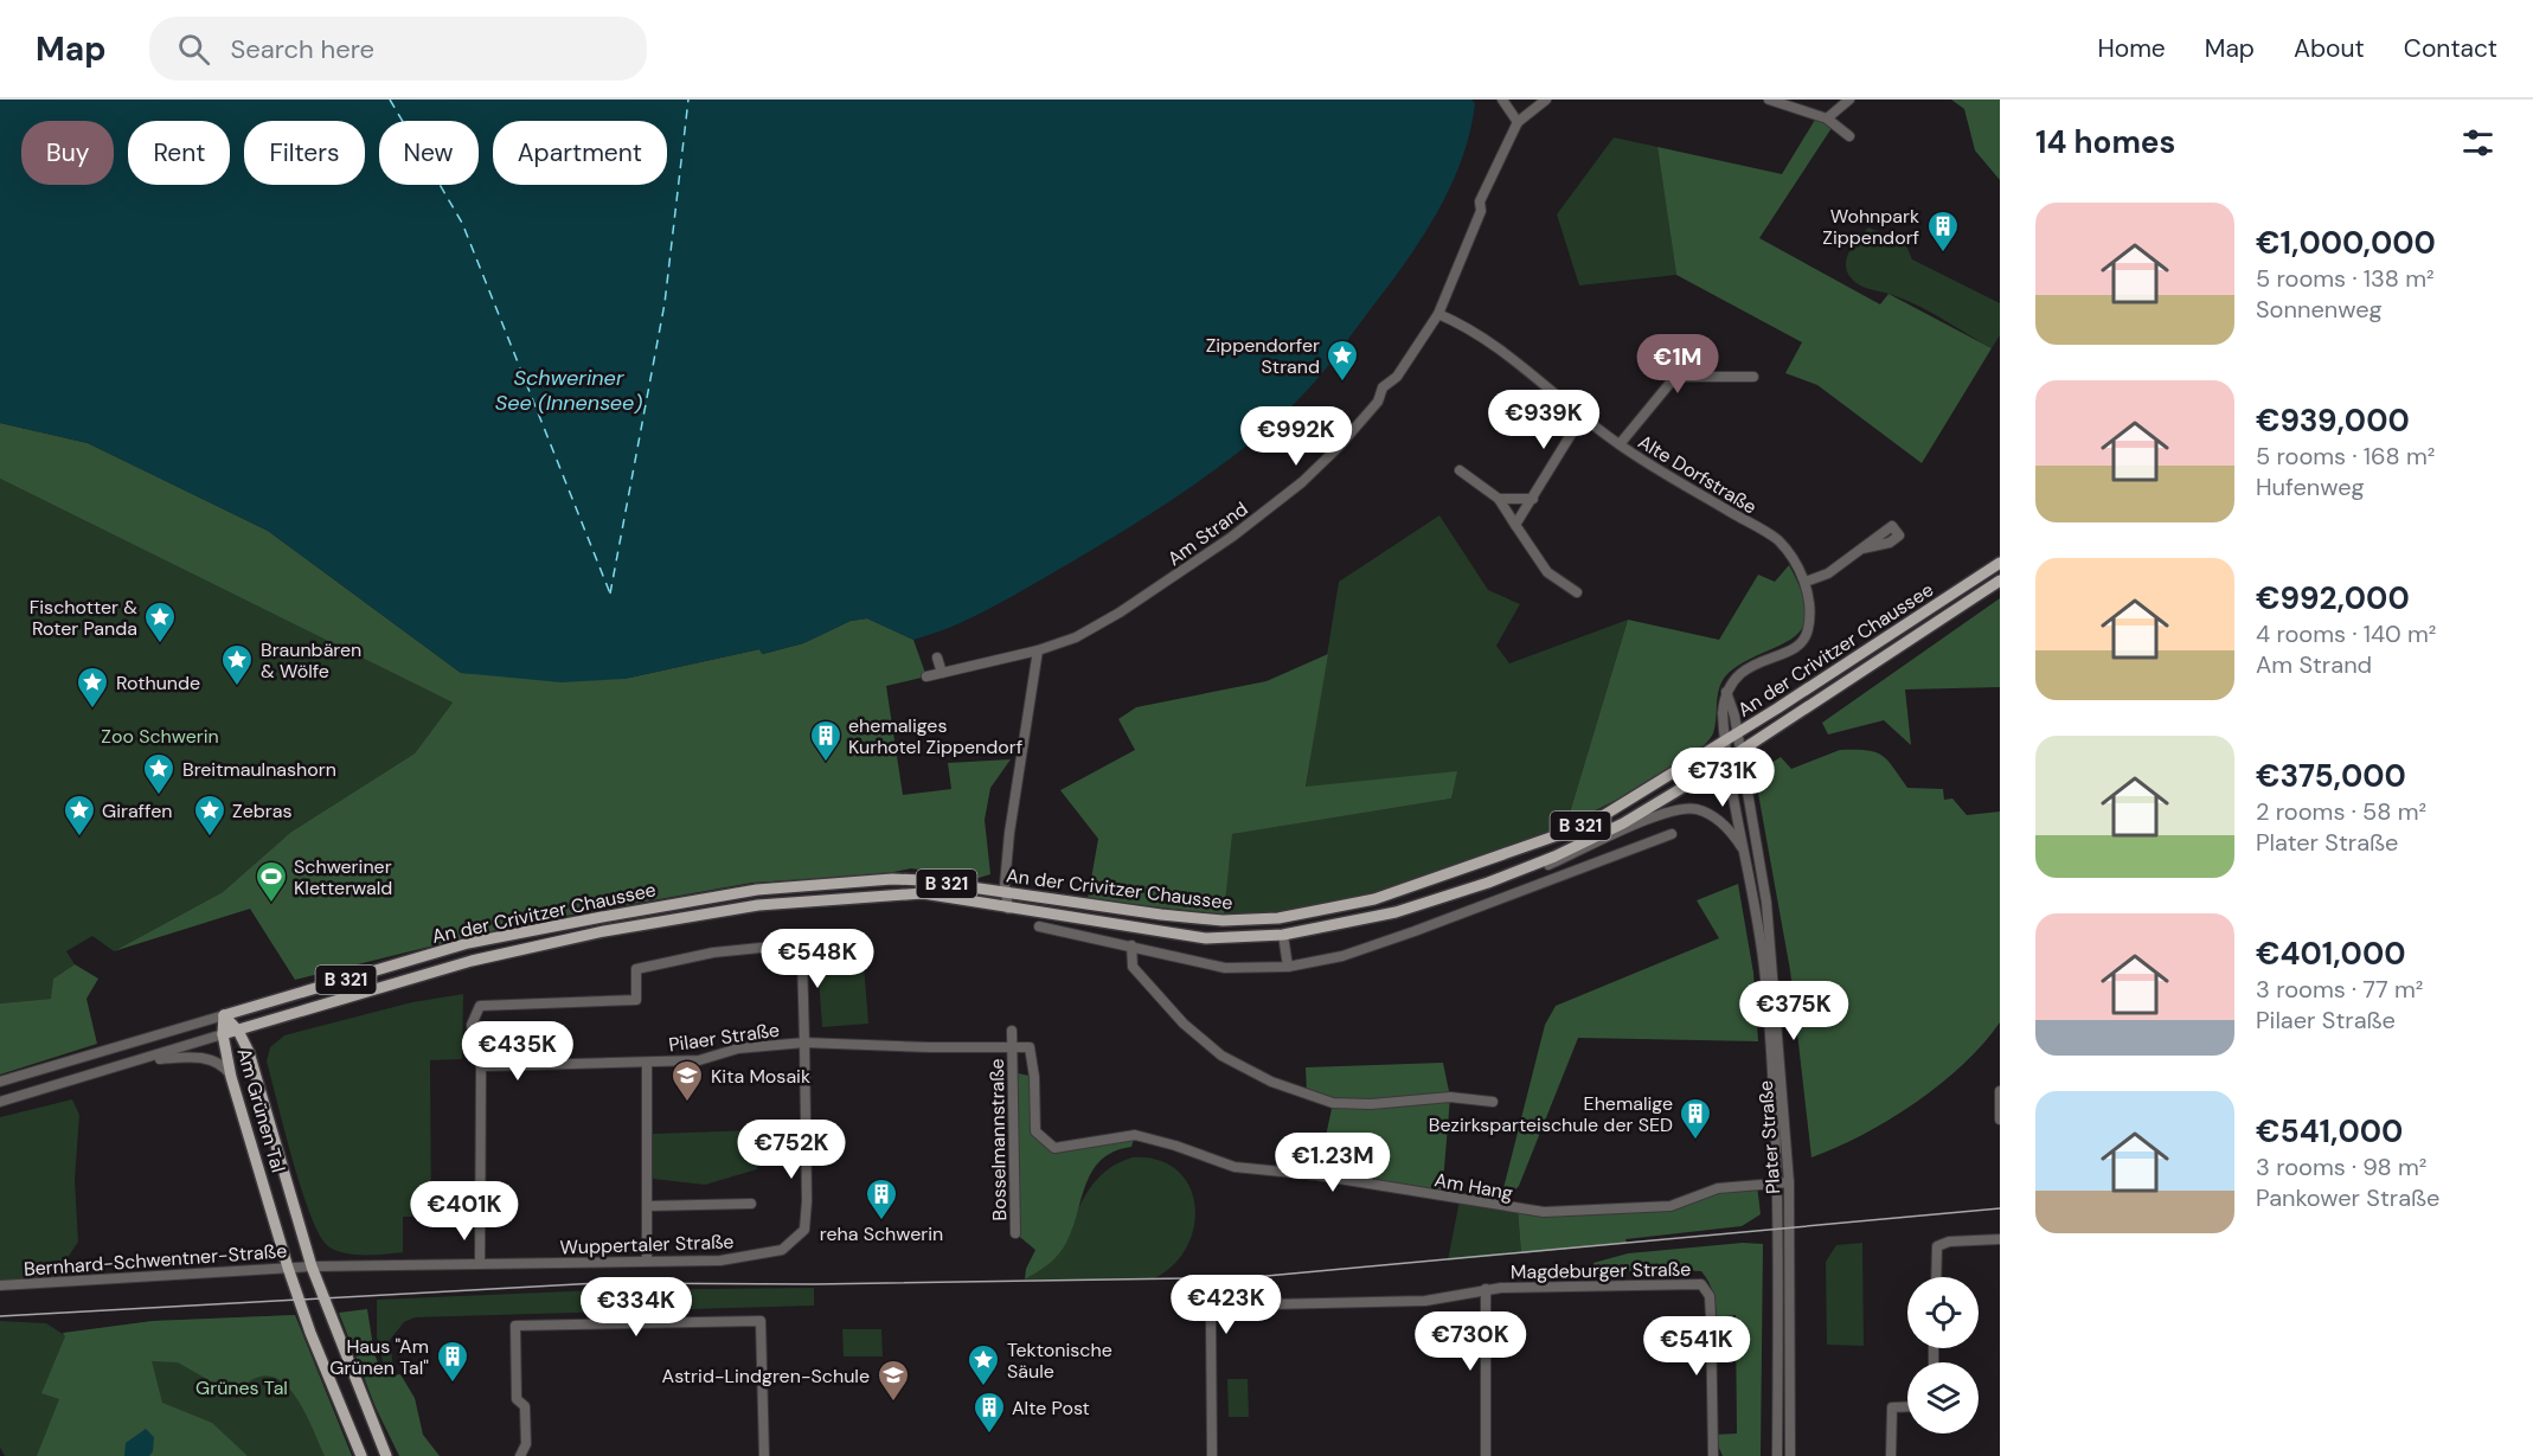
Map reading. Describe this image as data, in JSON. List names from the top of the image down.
{
  "streets": {
    "main road": ["An der Crivitzer Chaussee", "B 321", "Am Grünen Tal"],
    "street": [
      "Alte Dorfstraße",
      "Am Strand",
      "Pilaer Straße",
      "Plater Straße",
      "Bosselmannstraße",
      "Am Hang",
      "Wuppertaler Straße",
      "Bernhard-Schwentner-Straße",
      "Magdeburger Straße"
    ]
  },
  "crossings": [
    ["Alte Dorfstraße", "Am Strand"],
    ["An der Crivitzer Chaussee", "B 321"],
    ["An der Crivitzer Chaussee", "Am Grünen Tal"],
    ["An der Crivitzer Chaussee", "Plater Straße"],
    ["B 321", "Plater Straße"],
    ["Pilaer Straße", "Wuppertaler Straße"],
    ["Am Grünen Tal", "Wuppertaler Straße"],
    ["Am Grünen Tal", "Bernhard-Schwentner-Straße"],
    ["Plater Straße", "Am Hang"],
    ["Bosselmannstraße", "Am Hang"],
    ["Wuppertaler Straße", "Bernhard-Schwentner-Straße"]
  ],
  "water": ["Schweriner See (Innensee)"],
  "parks": ["Zoo Schwerin", "Grünes Tal"],
  "places": {
    "building": [
      "Wohnpark Zippendorf",
      "ehemaliges Kurhotel Zippendorf",
      "Ehemalige Bezirksparteischule der SED",
      "reha Schwerin",
      "Haus \"Am Grünen Tal\"",
      "Alte Post"
    ],
    "place": [
      "Zippendorfer Strand",
      "Fischotter & Roter Panda",
      "Braunbären & Wölfe",
      "Rothunde",
      "Breitmaulnashorn",
      "Giraffen",
      "Zebras",
      "Tektonische Säule"
    ],
    "sports": ["Schweriner Kletterwald"],
    "school or university": ["Kita Mosaik", "Astrid-Lindgren-Schule"]
  },
  "page": {
    "header": "Map",
    "search": "Search here",
    "nav": [
      "Home",
      "Map",
      "About",
      "Contact"
    ],
    "heading": "14 homes",
    "chip": [
      "Buy",
      "Rent",
      "Filters",
      "New",
      "Apartment"
    ],
    "list": [
      {
        "name": "€1,000,000",
        "note": "5 rooms · 138 m² · Sonnenweg"
      },
      {
        "name": "€939,000",
        "note": "5 rooms · 168 m² · Hufenweg"
      },
      {
        "name": "€992,000",
        "note": "4 rooms · 140 m² · Am Strand"
      },
      {
        "name": "€375,000",
        "note": "2 rooms · 58 m² · Plater Straße"
      },
      {
        "name": "€401,000",
        "note": "3 rooms · 77 m² · Pilaer Straße"
      },
      {
        "name": "€541,000",
        "note": "3 rooms · 98 m² · Pankower Straße"
      }
    ],
    "price": [
      "€1M",
      "€939K",
      "€992K",
      "€731K",
      "€548K",
      "€375K",
      "€435K",
      "€752K",
      "€1.23M",
      "€401K",
      "€423K",
      "€334K",
      "€730K",
      "€541K"
    ]
  }
}
